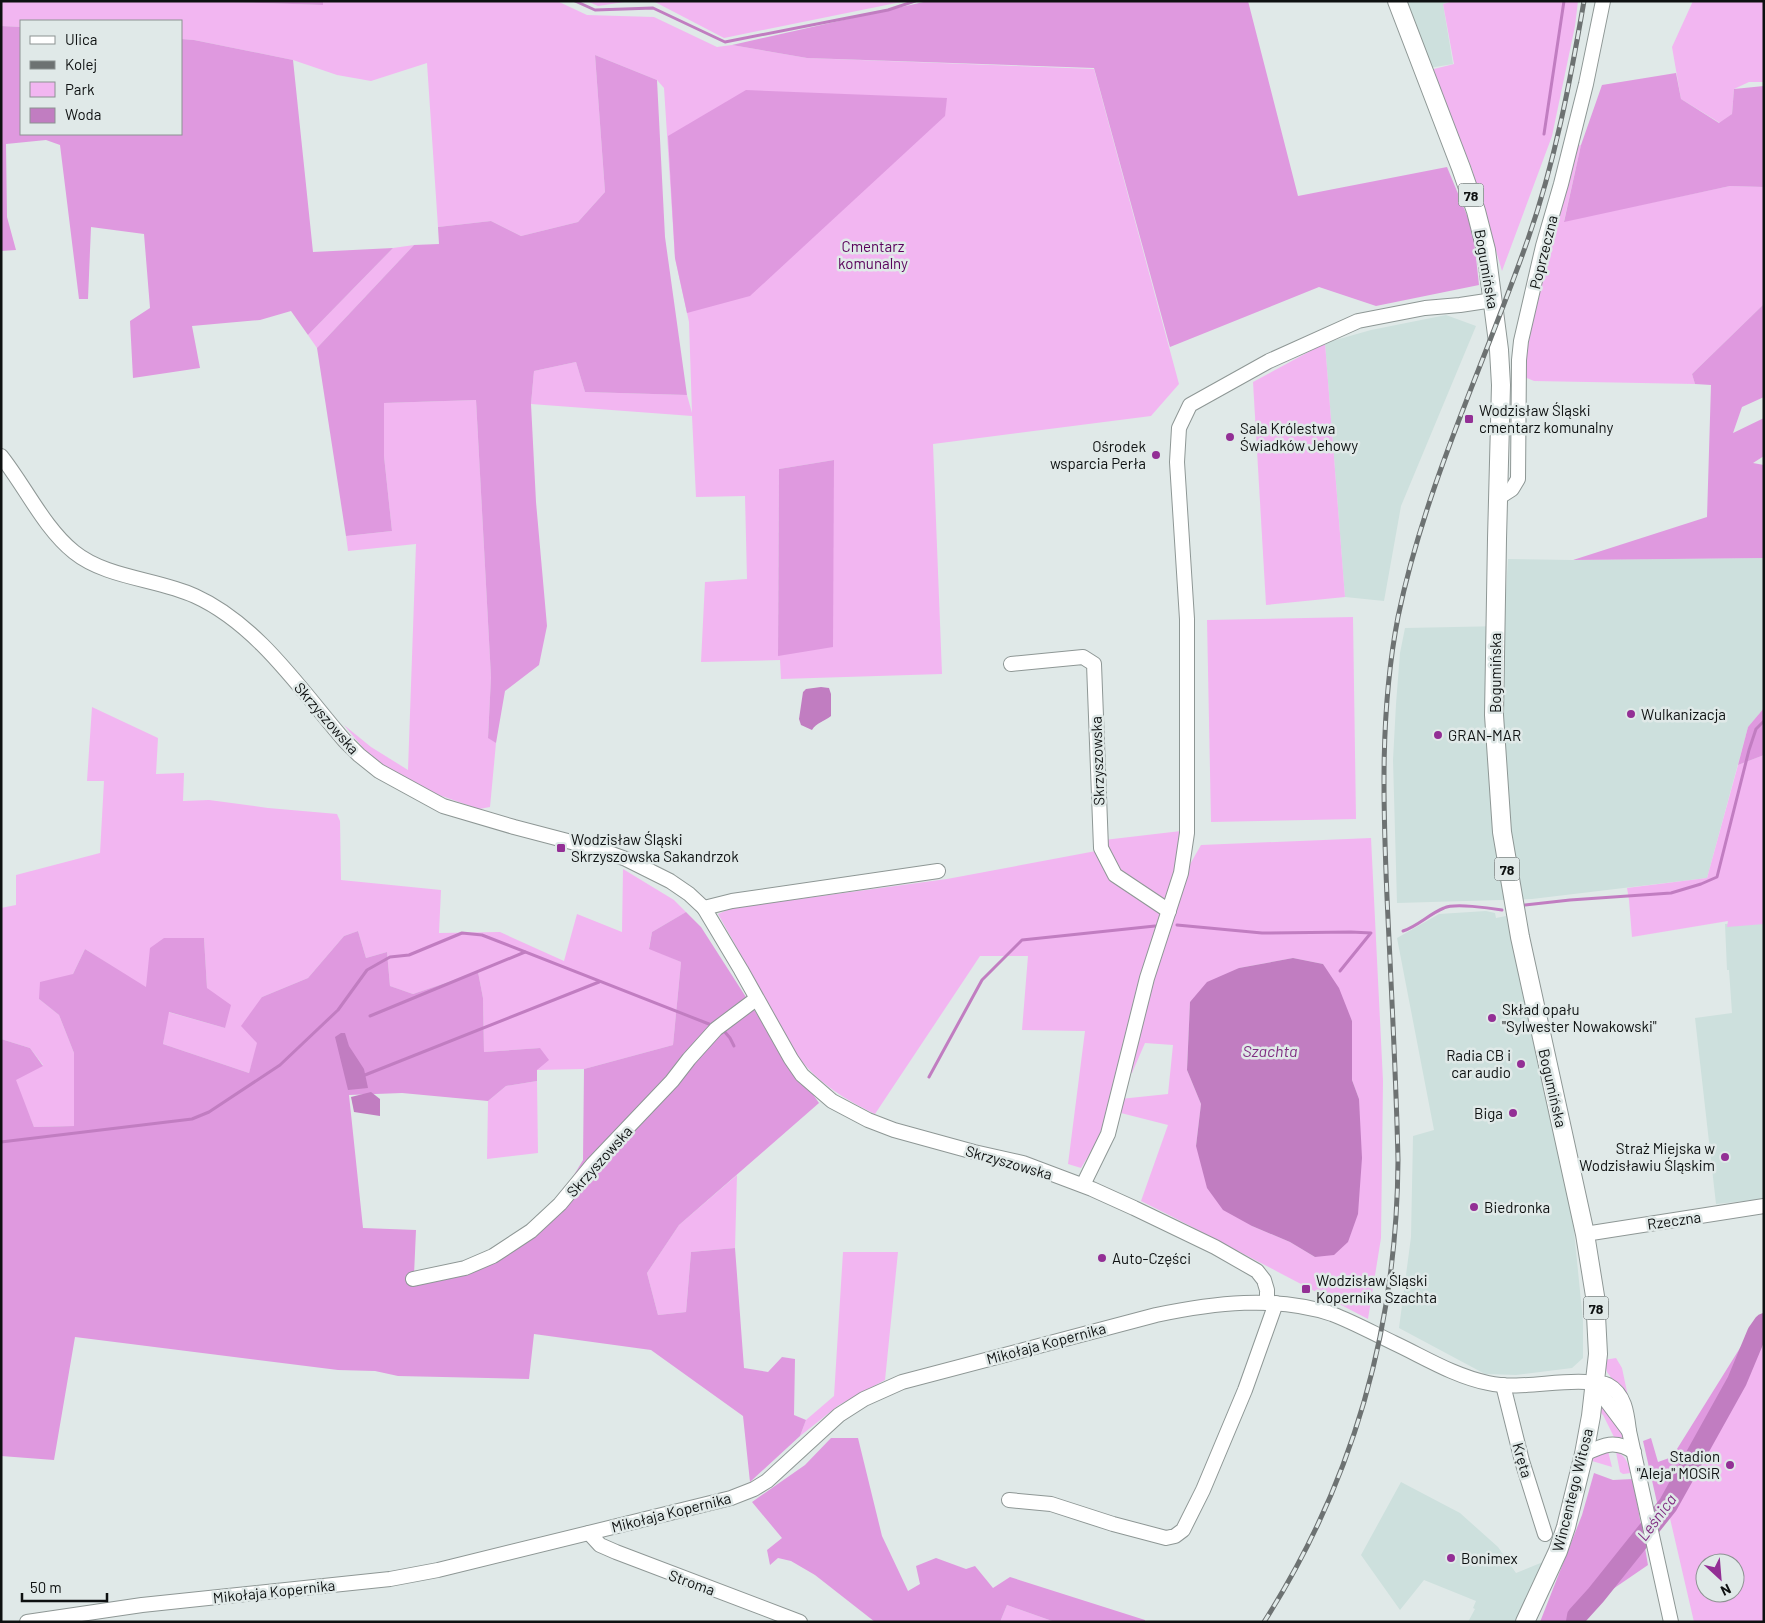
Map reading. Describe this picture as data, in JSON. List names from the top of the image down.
{
  "streets": {
    "main road": ["78", "Bogumińska", "Wincentego Witosa"],
    "street": [
      "Poprzeczna",
      "Skrzyszowska",
      "Rzeczna",
      "Mikołaja Kopernika",
      "Kręta",
      "Stroma"
    ]
  },
  "crossings": [
    ["Poprzeczna", "Bogumińska"],
    ["Bogumińska", "Rzeczna"],
    ["Bogumińska", "Mikołaja Kopernika"],
    ["Bogumińska", "Wincentego Witosa"],
    ["Skrzyszowska", "Mikołaja Kopernika"],
    ["Mikołaja Kopernika", "Kręta"],
    ["Mikołaja Kopernika", "Wincentego Witosa"],
    ["Mikołaja Kopernika", "Stroma"]
  ],
  "water": ["Szachta", "Leśnica"],
  "parks": ["Cmentarz komunalny"],
  "places": {
    "transit": ["Wodzisław Śląski cmentarz komunalny", "Wodzisław Śląski Skrzyszowska Sakandrzok", "Wodzisław Śląski Kopernika Szachta"],
    "other": [
      "Sala Królestwa Świadków Jehowy",
      "Ośrodek wsparcia Perła",
      "Wulkanizacja",
      "GRAN-MAR",
      "Skład opału \"Sylwester Nowakowski\"",
      "Radia CB i car audio",
      "Biga",
      "Straż Miejska w Wodzisławiu Śląskim",
      "Biedronka",
      "Auto-Części",
      "Stadion \"Aleja\" MOSiR",
      "Bonimex"
    ]
  },
  "legend": [
    "Ulica",
    "Kolej",
    "Park",
    "Woda"
  ],
  "scale_bar": "50 m",
  "north": "bottom right"
}
